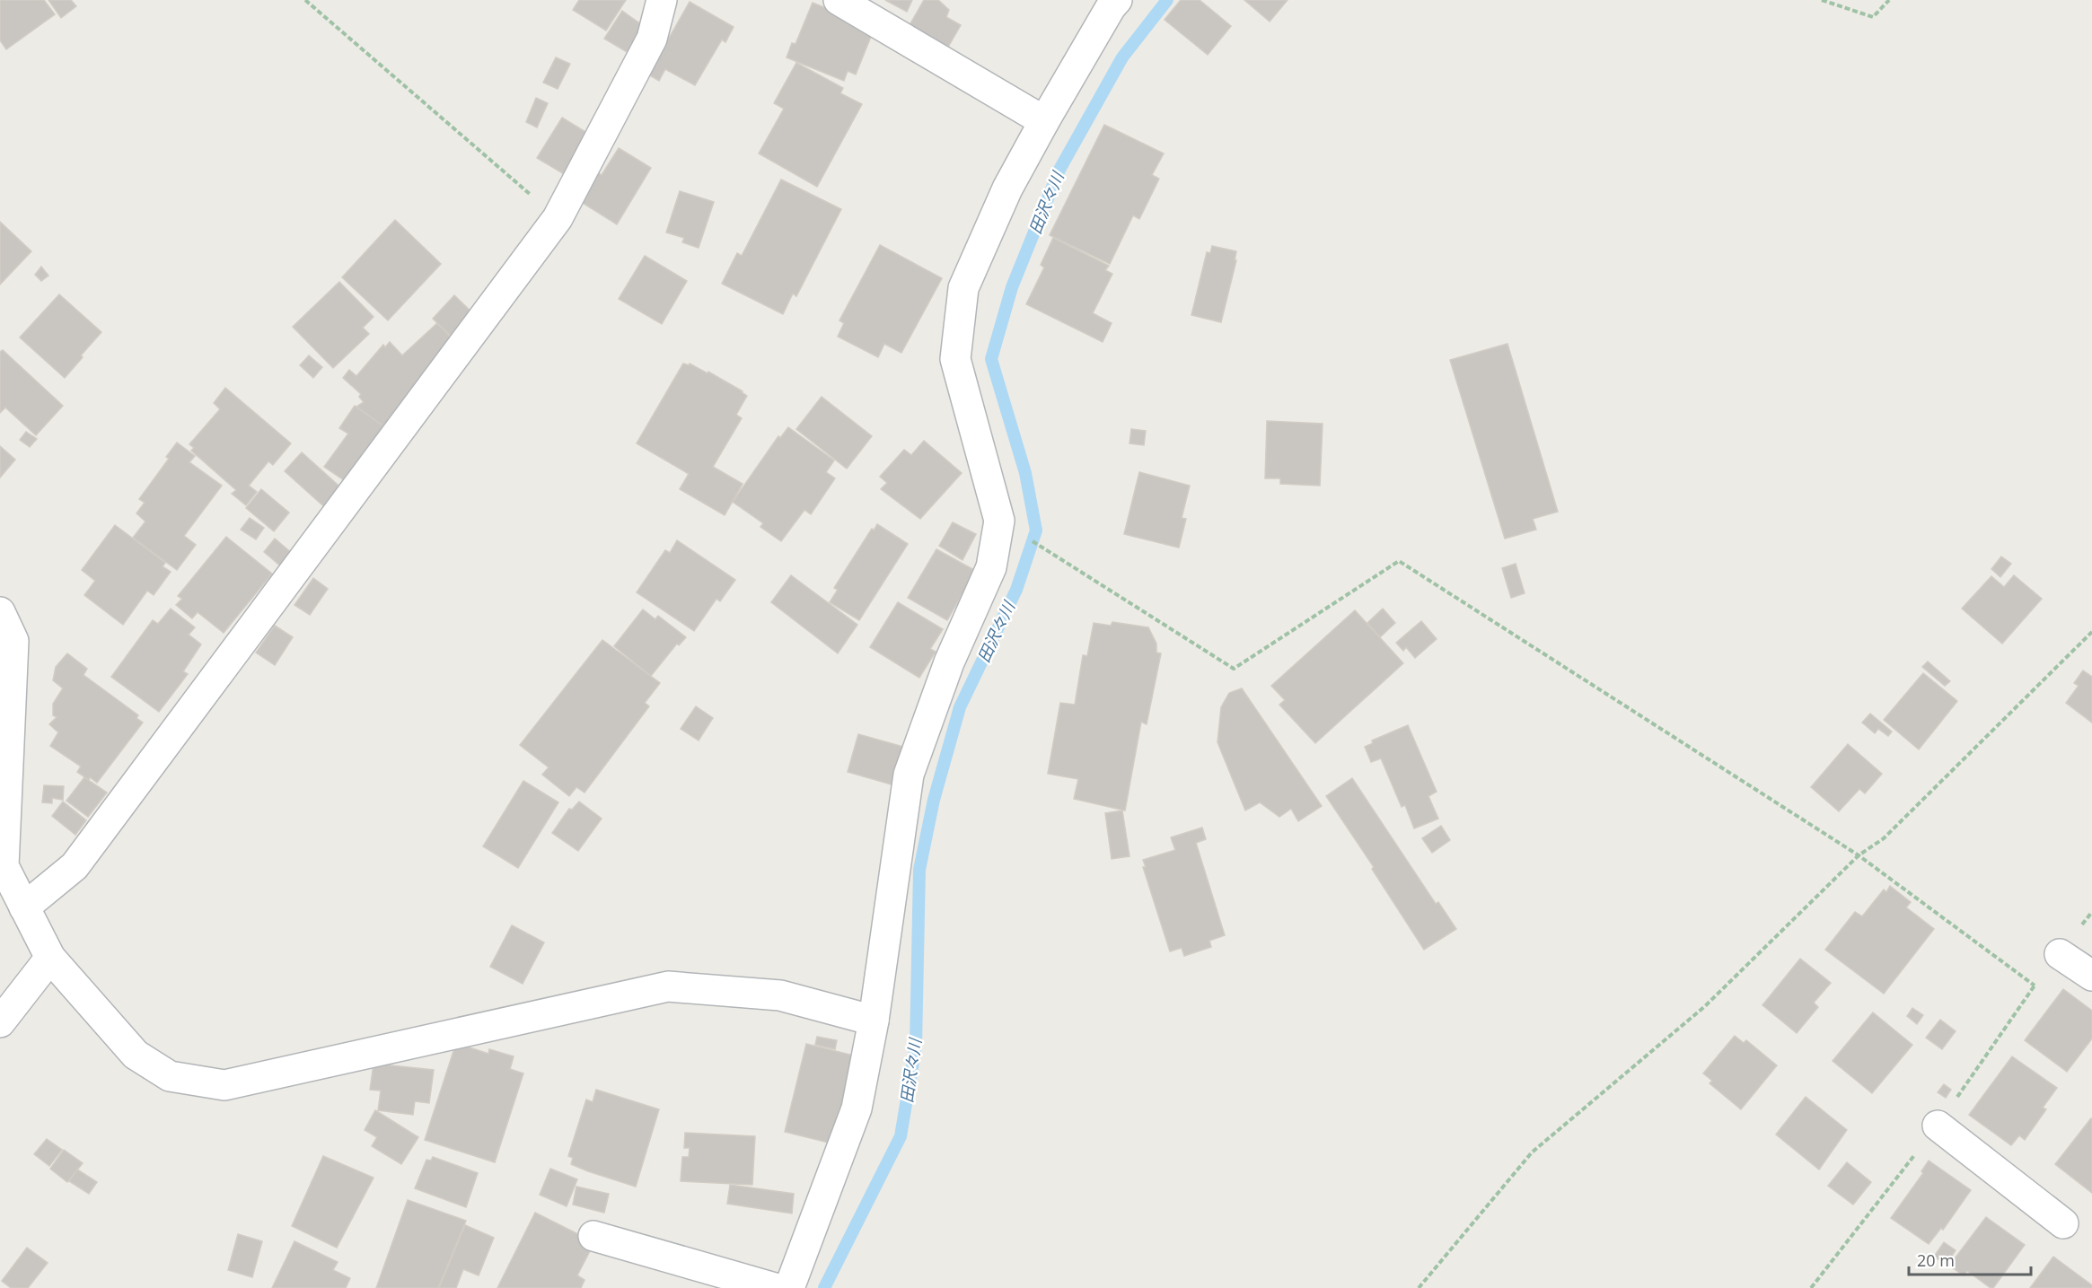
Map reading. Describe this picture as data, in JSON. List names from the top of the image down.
{
  "water": ["田沢々川"],
  "scale_bar": "20 m"
}
